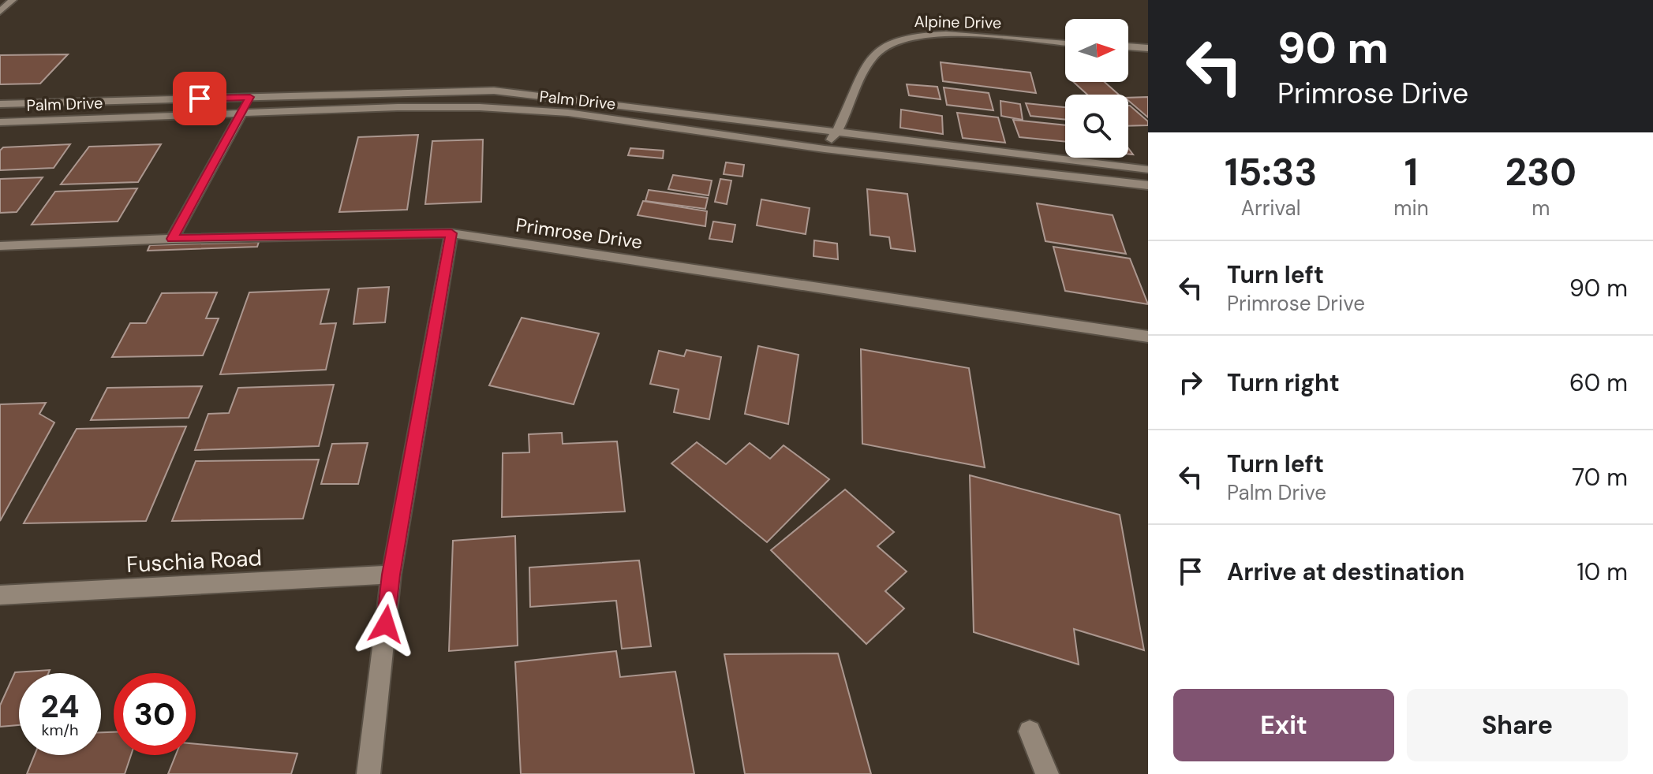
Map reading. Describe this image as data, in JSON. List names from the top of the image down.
{
  "streets": {
    "street": [
      "Alpine Drive",
      "Palm Drive",
      "Primrose Drive",
      "Fuschia Road"
    ]
  },
  "crossings": [
    ["Alpine Drive", "Palm Drive"]
  ],
  "north": "right",
  "page": {
    "turn": ["90 m", "Primrose Drive"],
    "eta": [
      "15:33",
      "Arrival",
      "1",
      "min",
      "230",
      "m"
    ],
    "list": [
      {
        "name": "Turn left",
        "note": "Primrose Drive",
        "value": "90 m"
      },
      {
        "name": "Turn right",
        "value": "60 m"
      },
      {
        "name": "Turn left",
        "note": "Palm Drive",
        "value": "70 m"
      },
      {
        "name": "Arrive at destination",
        "value": "10 m"
      }
    ],
    "speed": "24 km/h",
    "limit": "30",
    "buttons": ["Exit", "Share"]
  }
}
